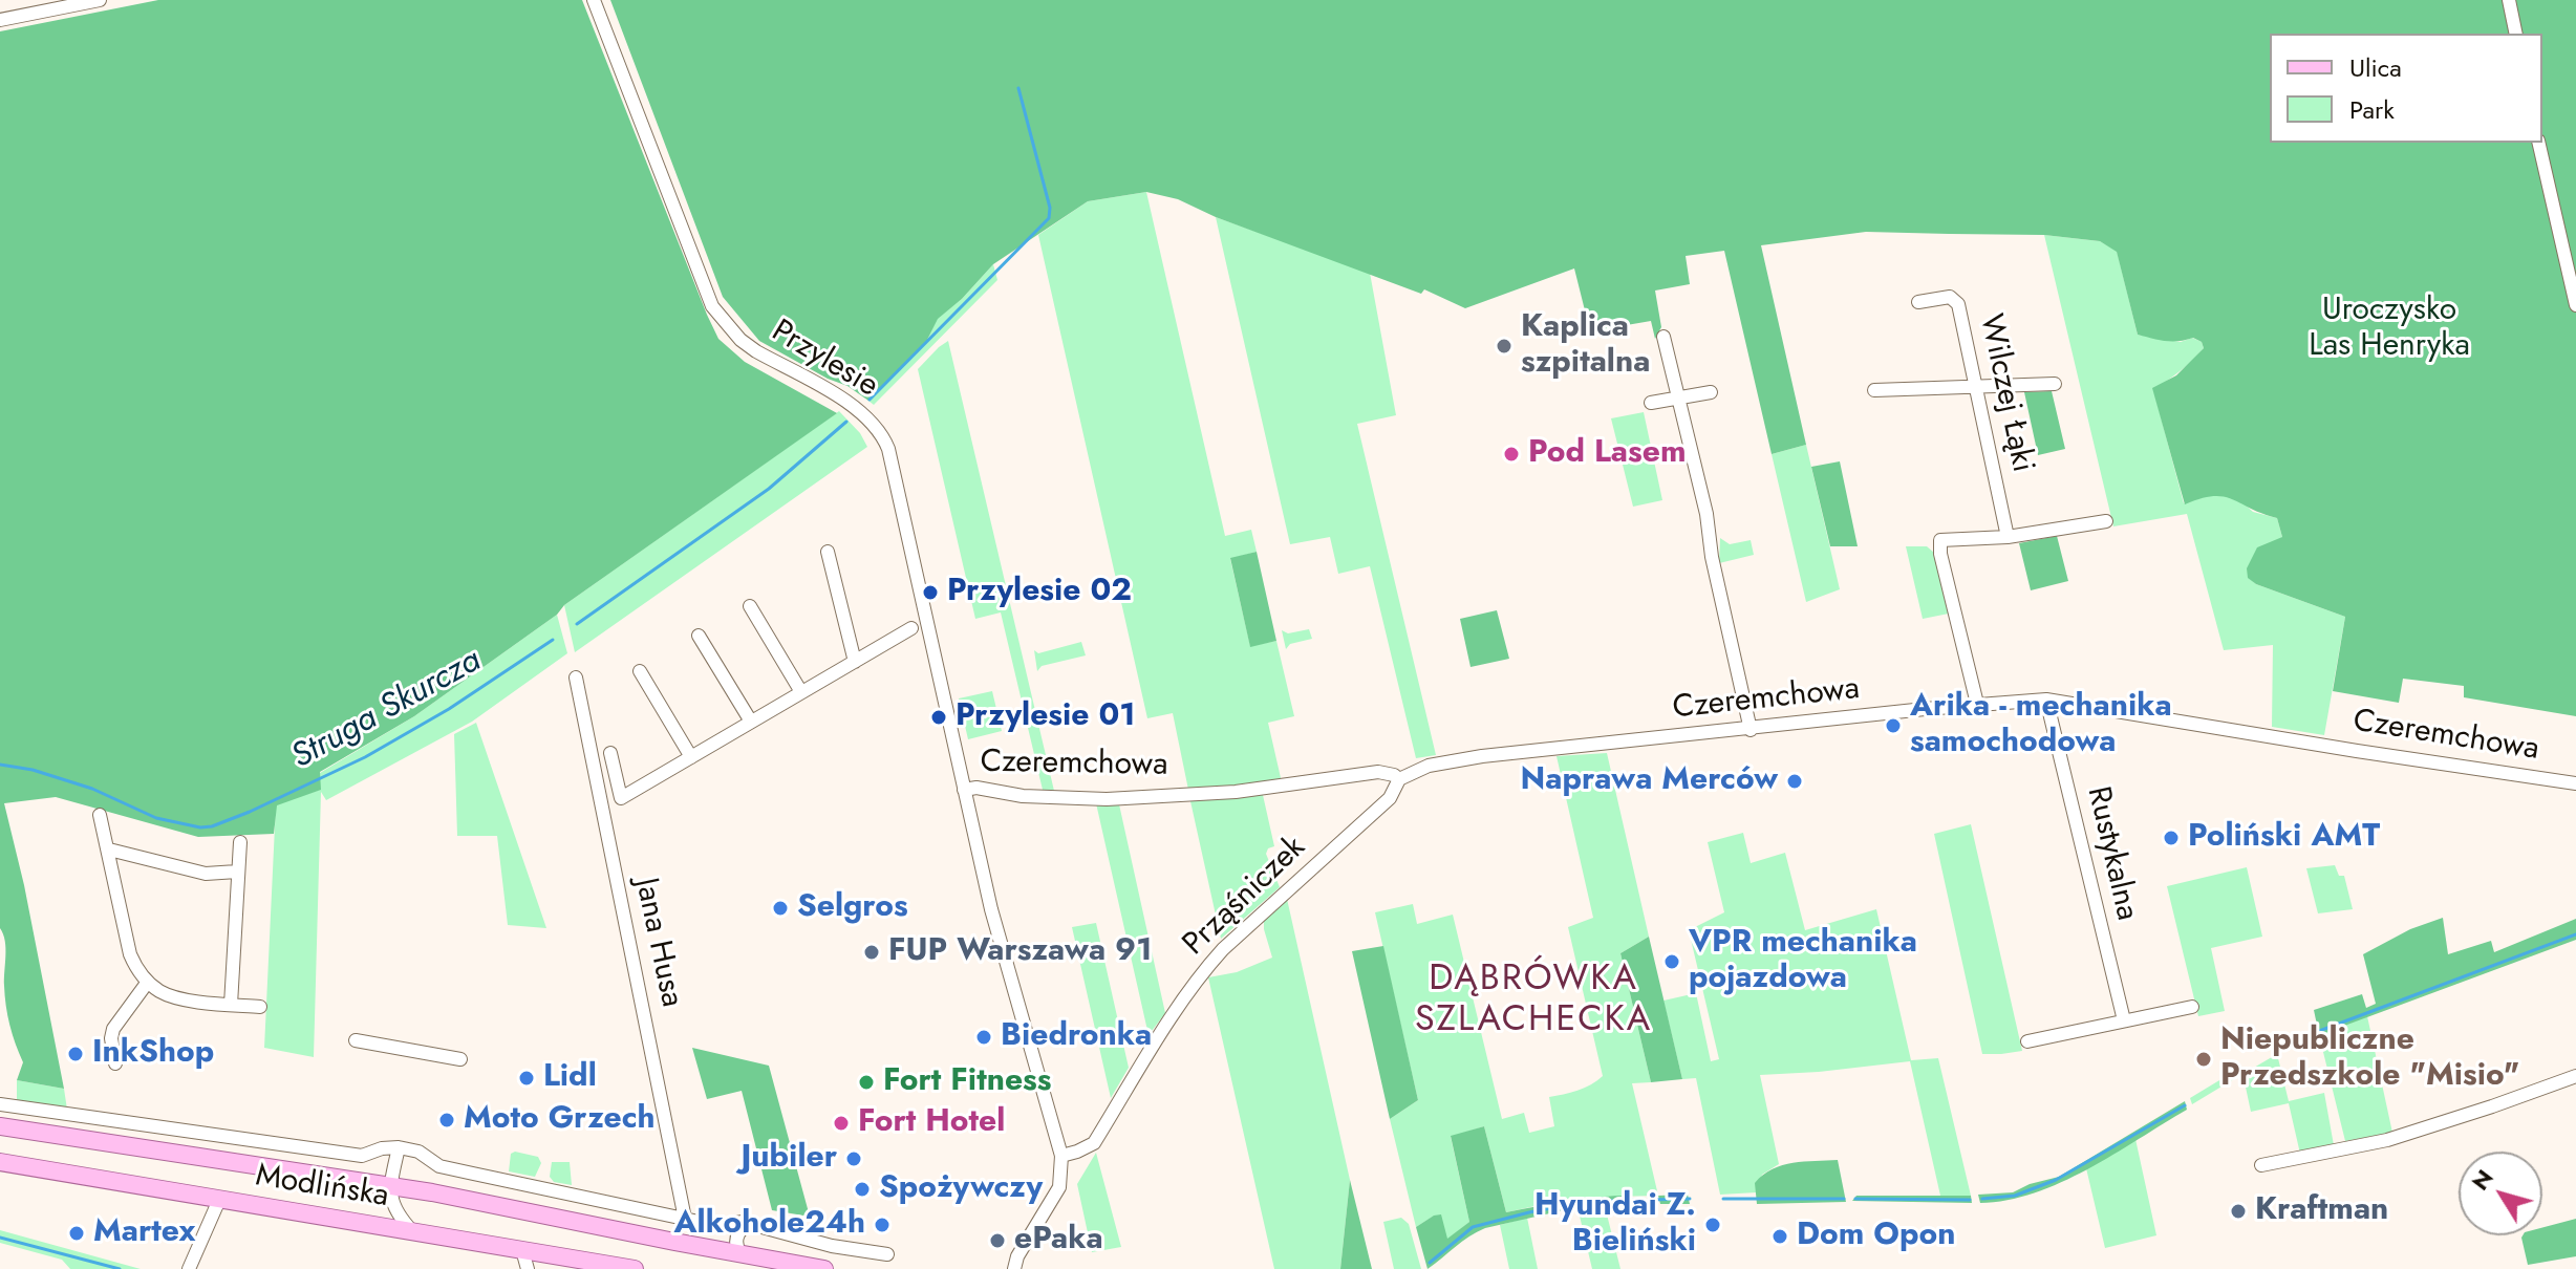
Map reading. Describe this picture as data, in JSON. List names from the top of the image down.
{
  "streets": {
    "main road": ["Modlińska"],
    "street": [
      "Przylesie",
      "Wilczej Łąki",
      "Czeremchowa",
      "Rustykalna",
      "Prząśniczek",
      "Jana Husa"
    ]
  },
  "crossings": [
    ["Przylesie", "Czeremchowa"],
    ["Przylesie", "Prząśniczek"],
    ["Czeremchowa", "Rustykalna"],
    ["Czeremchowa", "Prząśniczek"],
    ["Jana Husa", "Modlińska"]
  ],
  "districts": ["DĄBRÓWKA SZLACHECKA"],
  "water": ["Struga Skurcza"],
  "parks": ["Uroczysko Las Henryka"],
  "places": [
    "Kaplica szpitalna",
    "Pod Lasem",
    "Przylesie 02",
    "Przylesie 01",
    "Arika - mechanika samochodowa",
    "Naprawa Merców",
    "Poliński AMT",
    "Selgros",
    "FUP Warszawa 91",
    "VPR mechanika pojazdowa",
    "Biedronka",
    "InkShop",
    "Niepubliczne Przedszkole \"Misio\"",
    "Lidl",
    "Fort Fitness",
    "Moto Grzech",
    "Fort Hotel",
    "Jubiler",
    "Spożywczy",
    "Kraftman",
    "Alkohole24h",
    "Hyundai Z. Bieliński",
    "Martex",
    "Dom Opon",
    "ePaka"
  ],
  "legend": ["Ulica", "Park"],
  "north": "top left"
}
